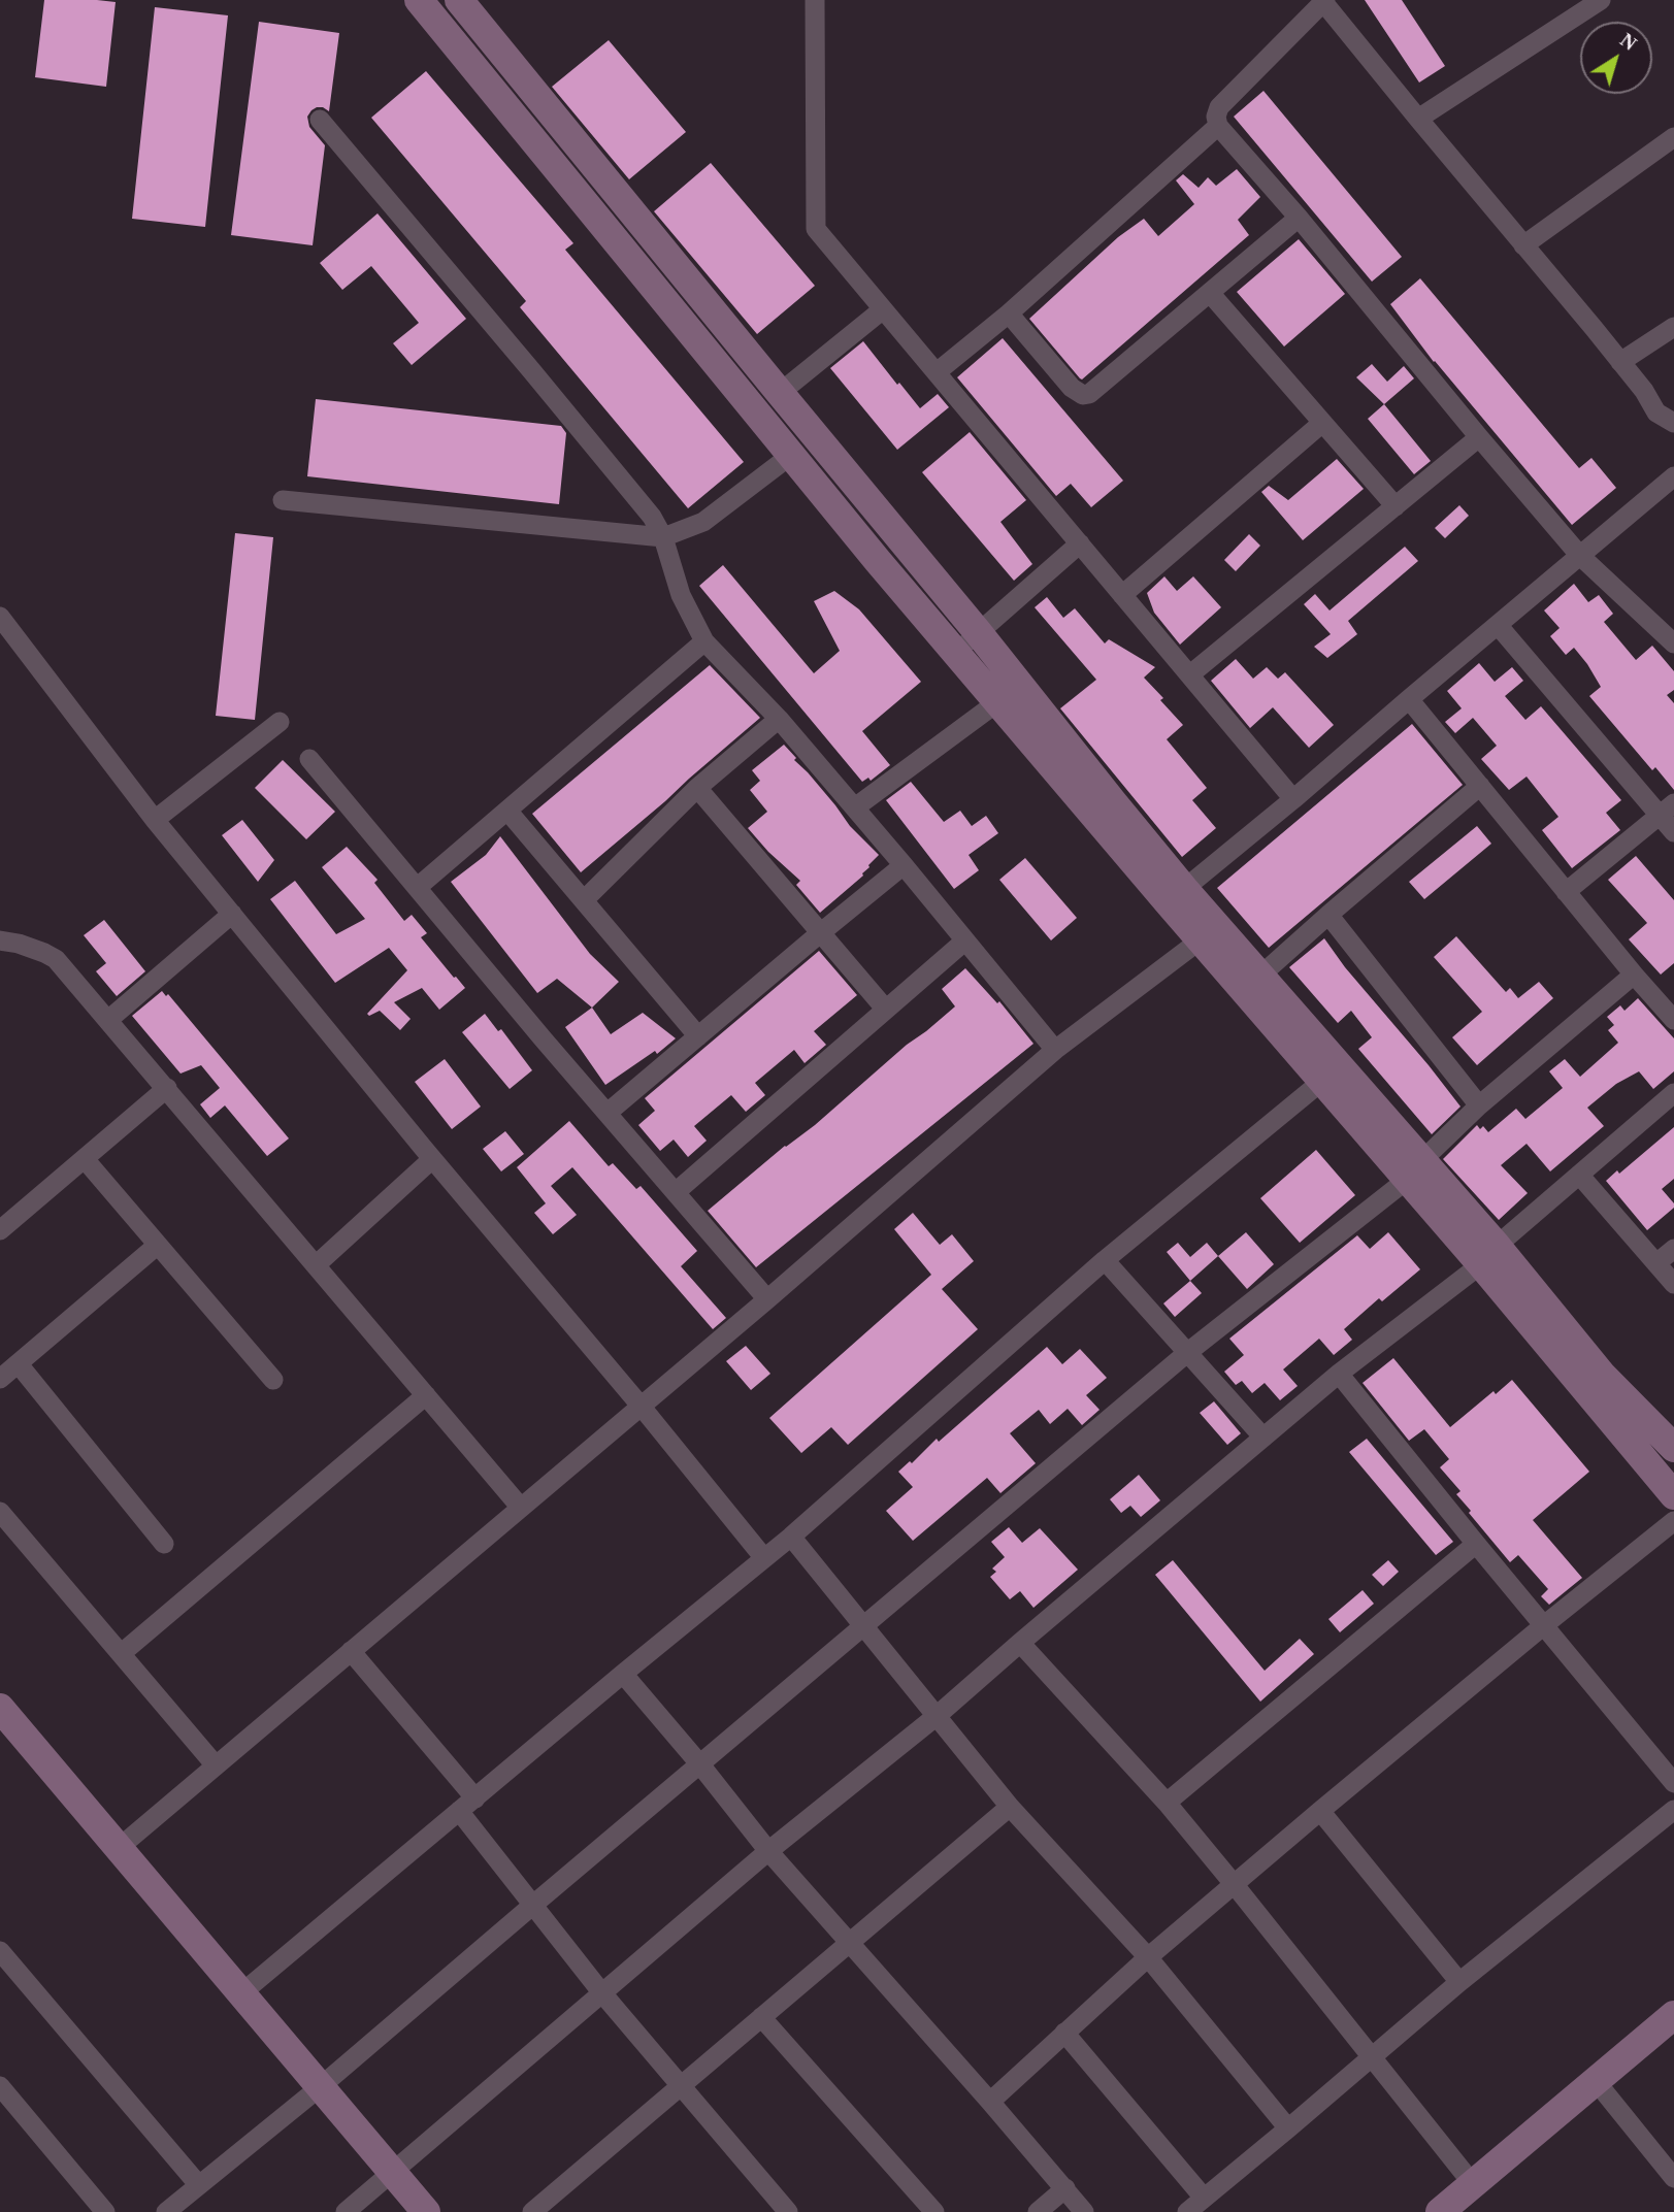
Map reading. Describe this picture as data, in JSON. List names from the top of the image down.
{
  "north": "top right"
}
